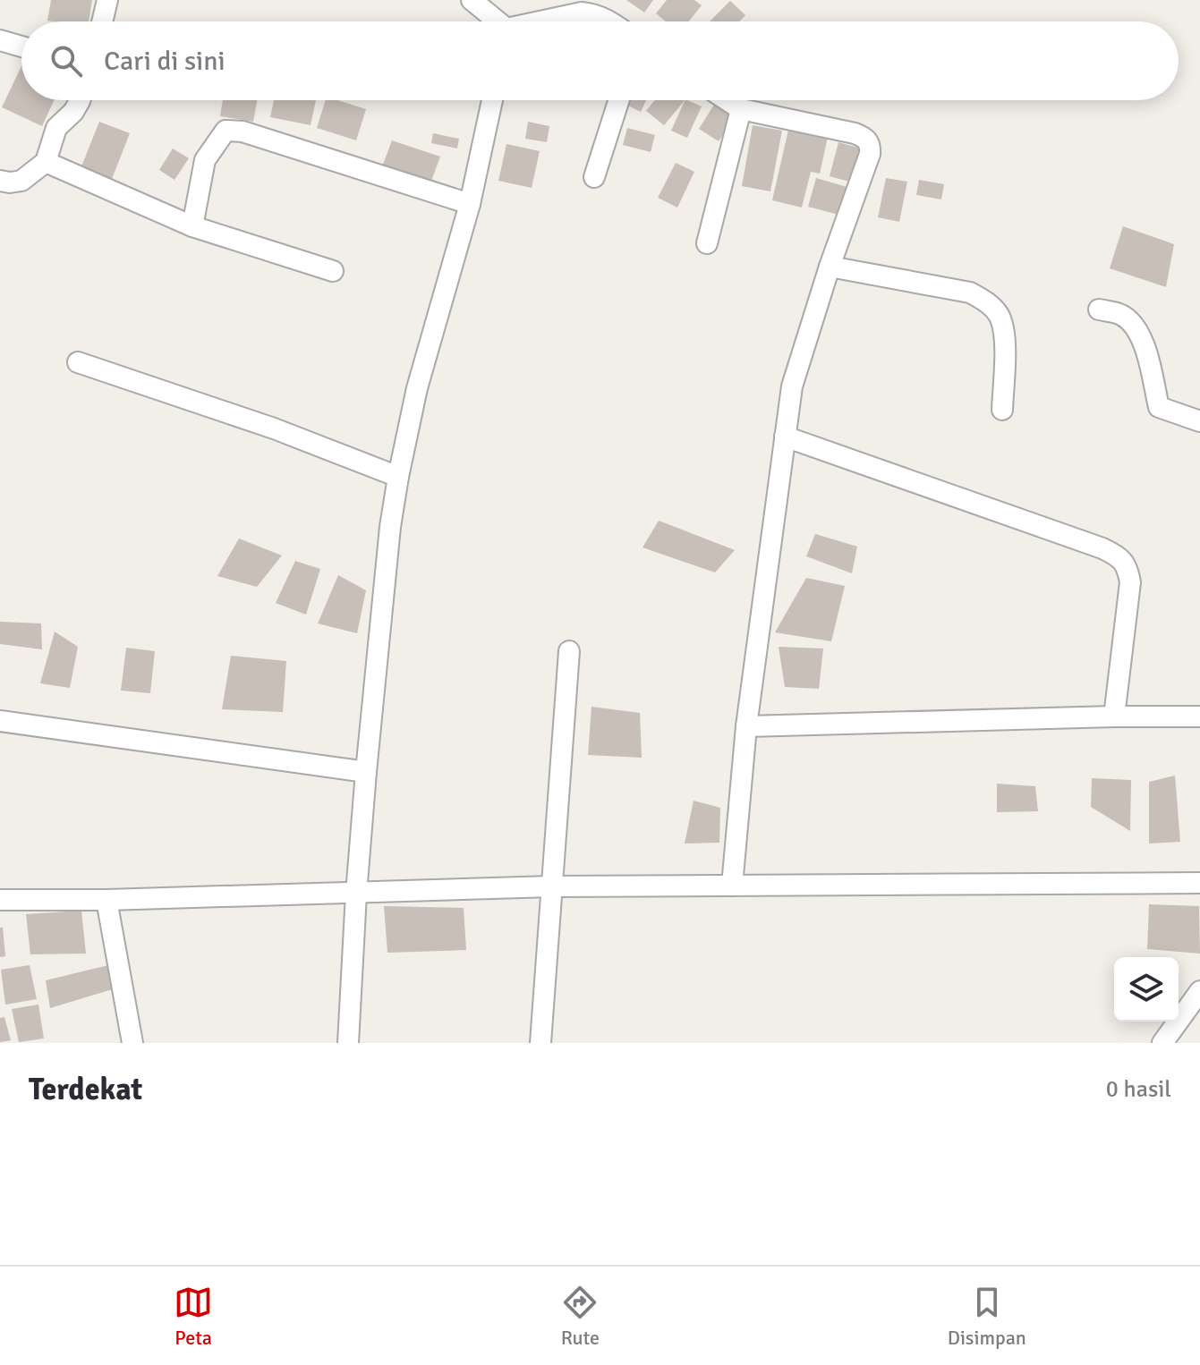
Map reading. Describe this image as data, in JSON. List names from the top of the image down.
{
  "page": {
    "search": "Cari di sini",
    "heading": ["Terdekat", "0 hasil"],
    "nav": ["Peta", "Rute", "Disimpan"]
  }
}
